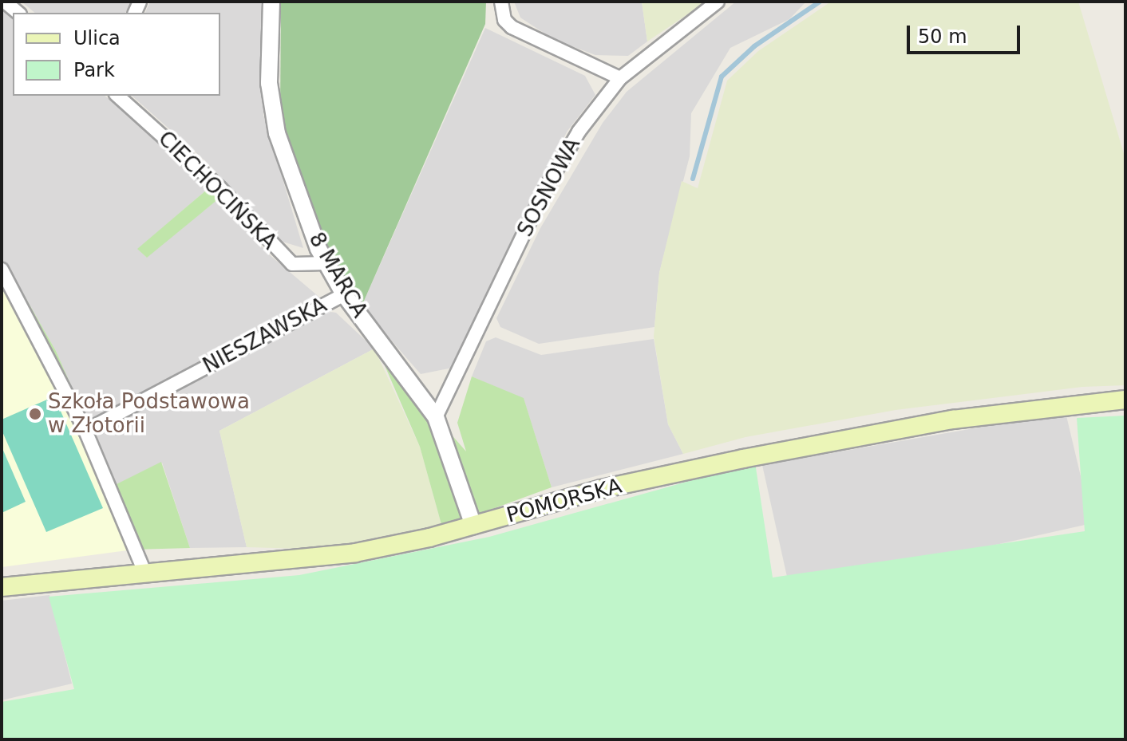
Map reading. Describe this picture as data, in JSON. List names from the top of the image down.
{
  "streets": {
    "main road": ["POMORSKA"],
    "street": [
      "SOSNOWA",
      "CIECHOCIŃSKA",
      "8 MARCA",
      "NIESZAWSKA"
    ]
  },
  "crossings": [
    ["SOSNOWA", "8 MARCA"],
    ["CIECHOCIŃSKA", "8 MARCA"],
    ["8 MARCA", "NIESZAWSKA"],
    ["8 MARCA", "POMORSKA"]
  ],
  "places": ["Szkoła Podstawowa w Złotorii"],
  "legend": ["Ulica", "Park"],
  "scale_bar": "50 m"
}
